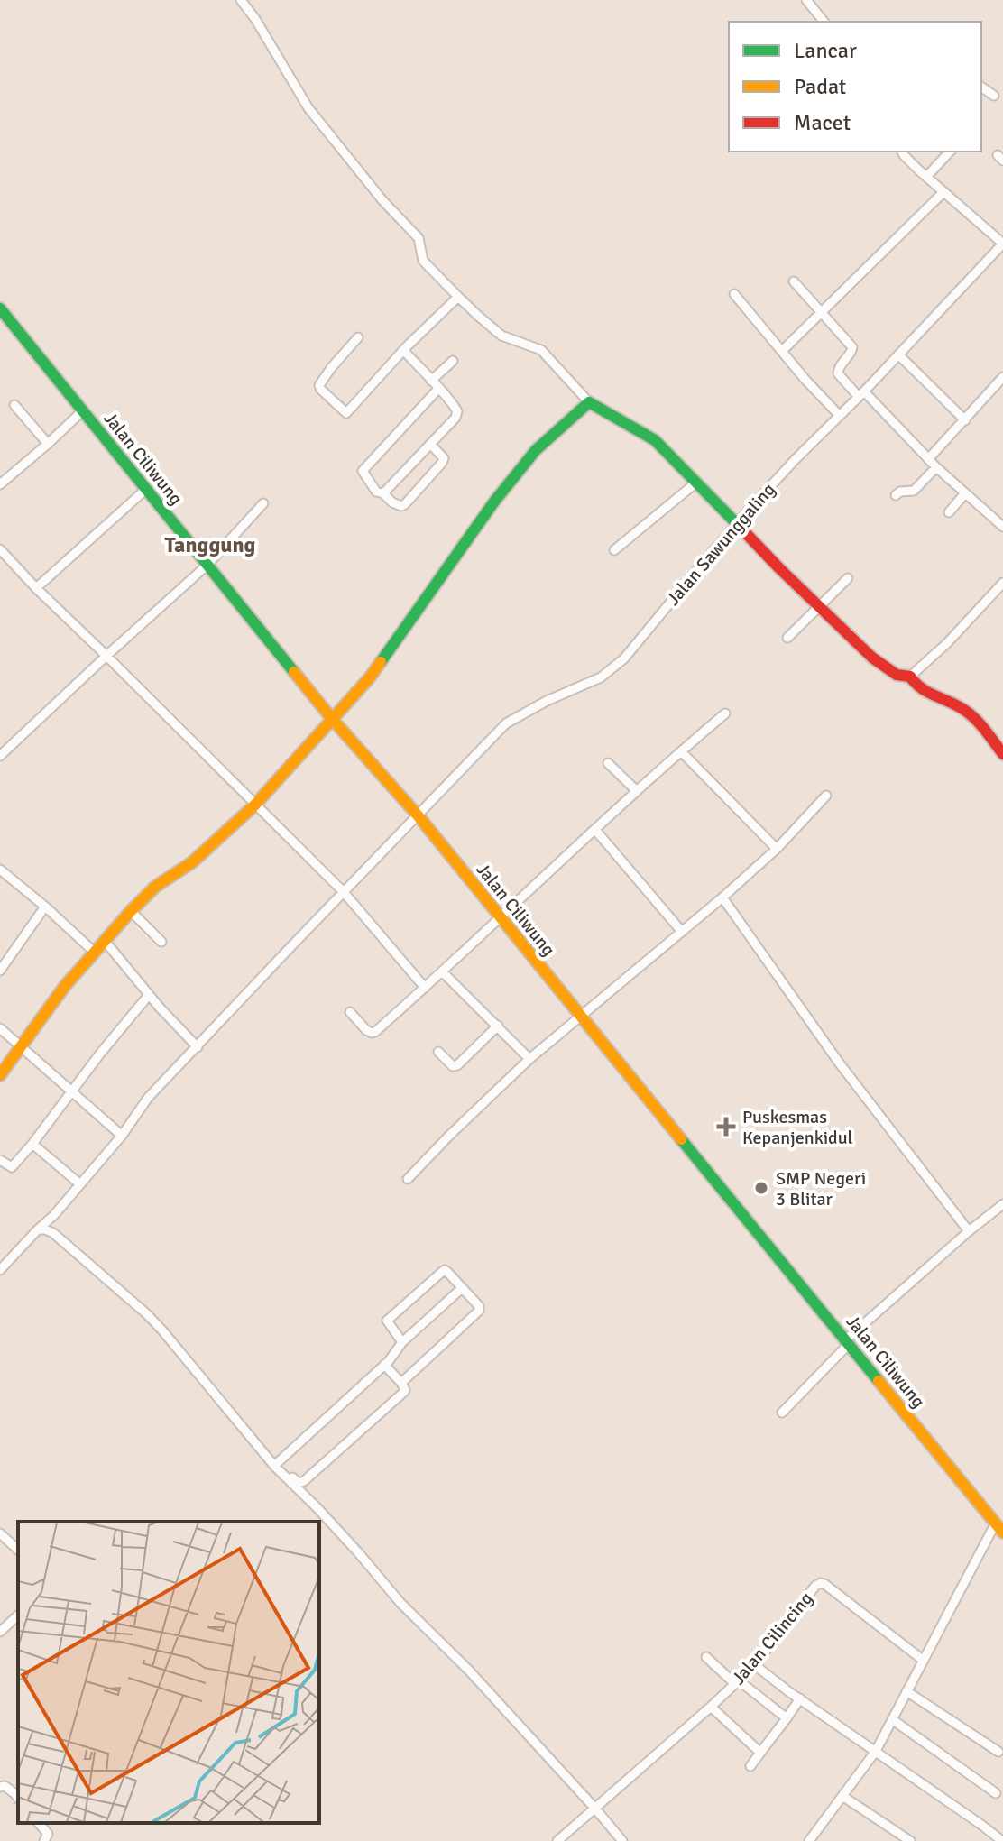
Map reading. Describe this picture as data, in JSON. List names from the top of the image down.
{
  "streets": {
    "main road": ["Jalan Ciliwung"],
    "street": ["Jalan Sawunggaling", "Jalan Cilincing"]
  },
  "crossings": [
    ["Jalan Ciliwung", "Jalan Sawunggaling"]
  ],
  "districts": ["Tanggung"],
  "places": {
    "health": ["Puskesmas Kepanjenkidul"],
    "other": ["SMP Negeri 3 Blitar"]
  },
  "legend": ["Lancar", "Padat", "Macet"]
}
